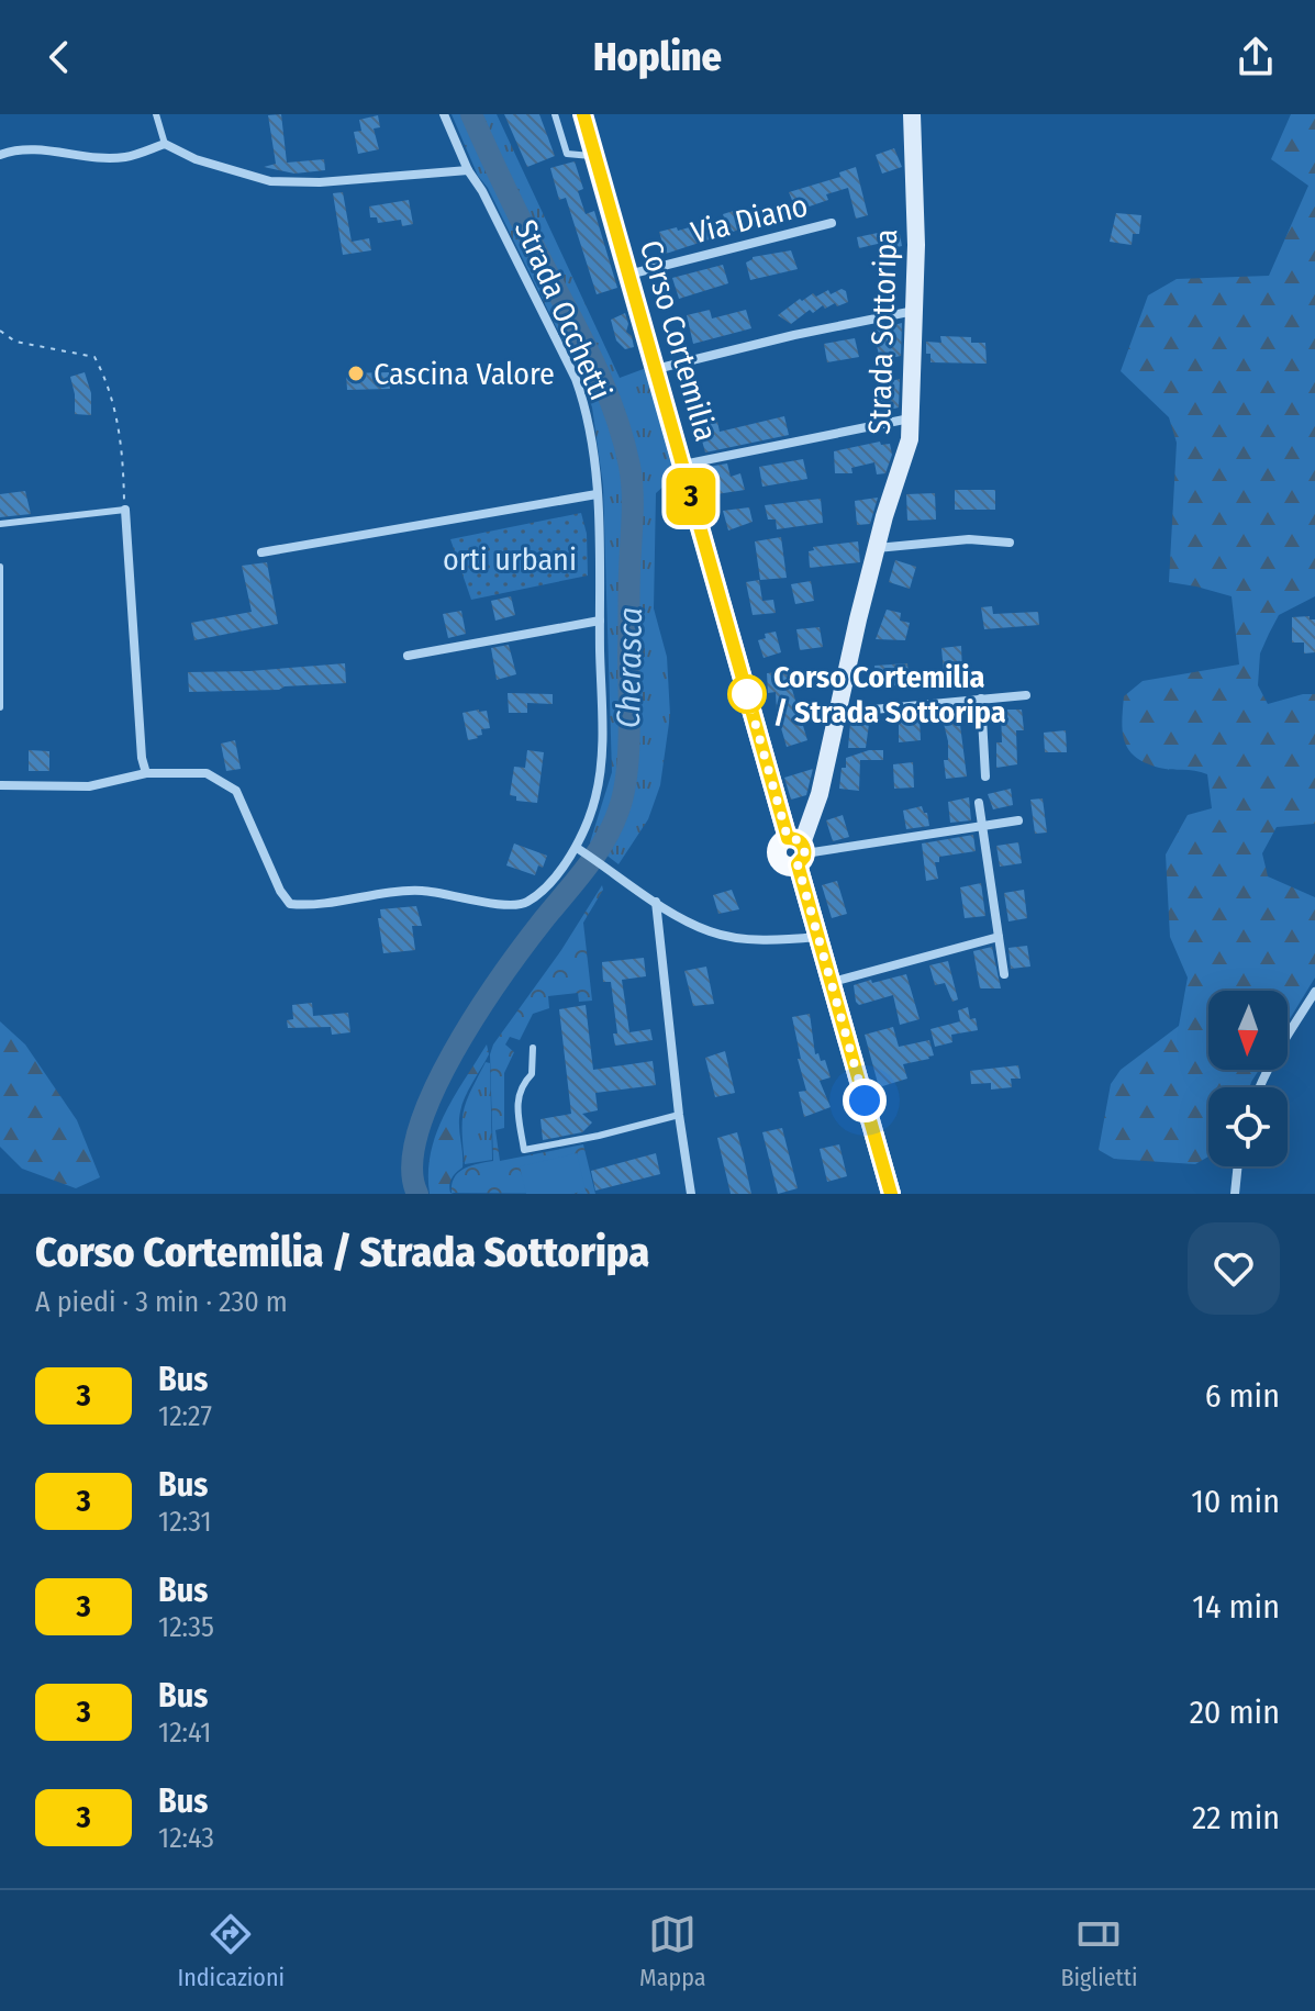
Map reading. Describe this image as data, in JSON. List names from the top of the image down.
{
  "streets": {
    "main road": ["Corso Cortemilia"],
    "street": ["Via Diano", "Strada Occhetti", "Strada Sottoripa"]
  },
  "crossings": [
    ["Via Diano", "Corso Cortemilia"],
    ["Strada Sottoripa", "Corso Cortemilia"]
  ],
  "water": ["Cherasca"],
  "parks": ["orti urbani"],
  "places": ["Cascina Valore", "Corso Cortemilia / Strada Sottoripa"],
  "lines": ["bus line 3"],
  "north": "bottom",
  "page": {
    "header": "Hopline",
    "on_map": "3",
    "heading": ["Corso Cortemilia / Strada Sottoripa", "A piedi · 3 min · 230 m"],
    "list": [
      {
        "mark": "3",
        "name": "Bus",
        "note": "12:27",
        "value": "6 min"
      },
      {
        "mark": "3",
        "name": "Bus",
        "note": "12:31",
        "value": "10 min"
      },
      {
        "mark": "3",
        "name": "Bus",
        "note": "12:35",
        "value": "14 min"
      },
      {
        "mark": "3",
        "name": "Bus",
        "note": "12:41",
        "value": "20 min"
      },
      {
        "mark": "3",
        "name": "Bus",
        "note": "12:43",
        "value": "22 min"
      }
    ],
    "tabs": ["Indicazioni", "Mappa", "Biglietti"]
  }
}
